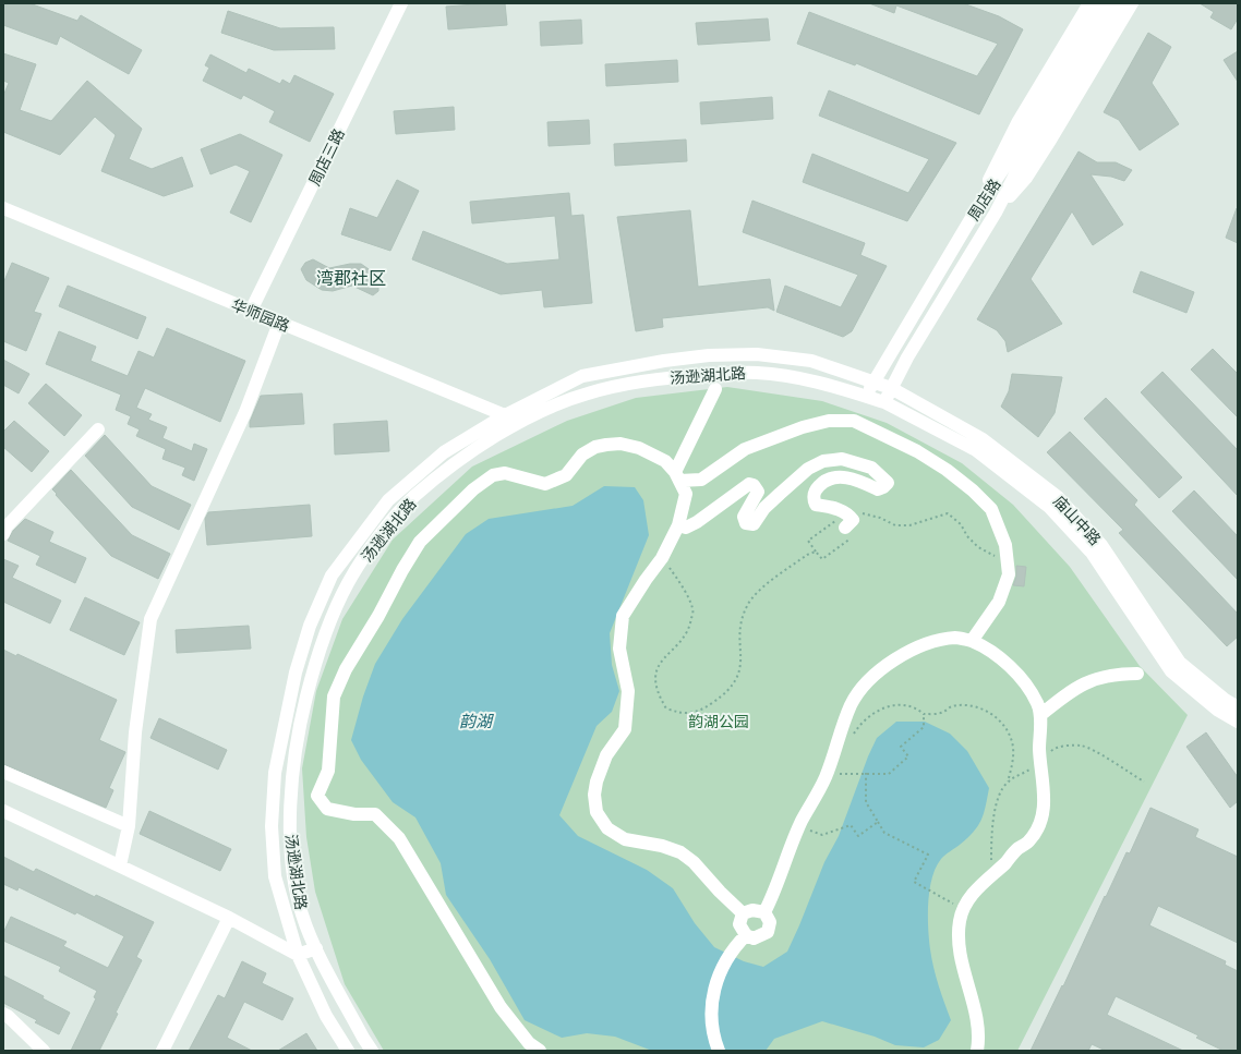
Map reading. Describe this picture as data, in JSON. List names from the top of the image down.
{
  "streets": {
    "street": [
      "周店三路",
      "周店路",
      "华师园路",
      "汤逊湖北路",
      "庙山中路"
    ]
  },
  "crossings": [
    ["周店三路", "华师园路"],
    ["周店路", "汤逊湖北路"],
    ["周店路", "庙山中路"],
    ["华师园路", "汤逊湖北路"],
    ["汤逊湖北路", "庙山中路"]
  ],
  "districts": ["湾郡社区"],
  "water": ["韵湖"],
  "parks": ["韵湖公园"]
}
